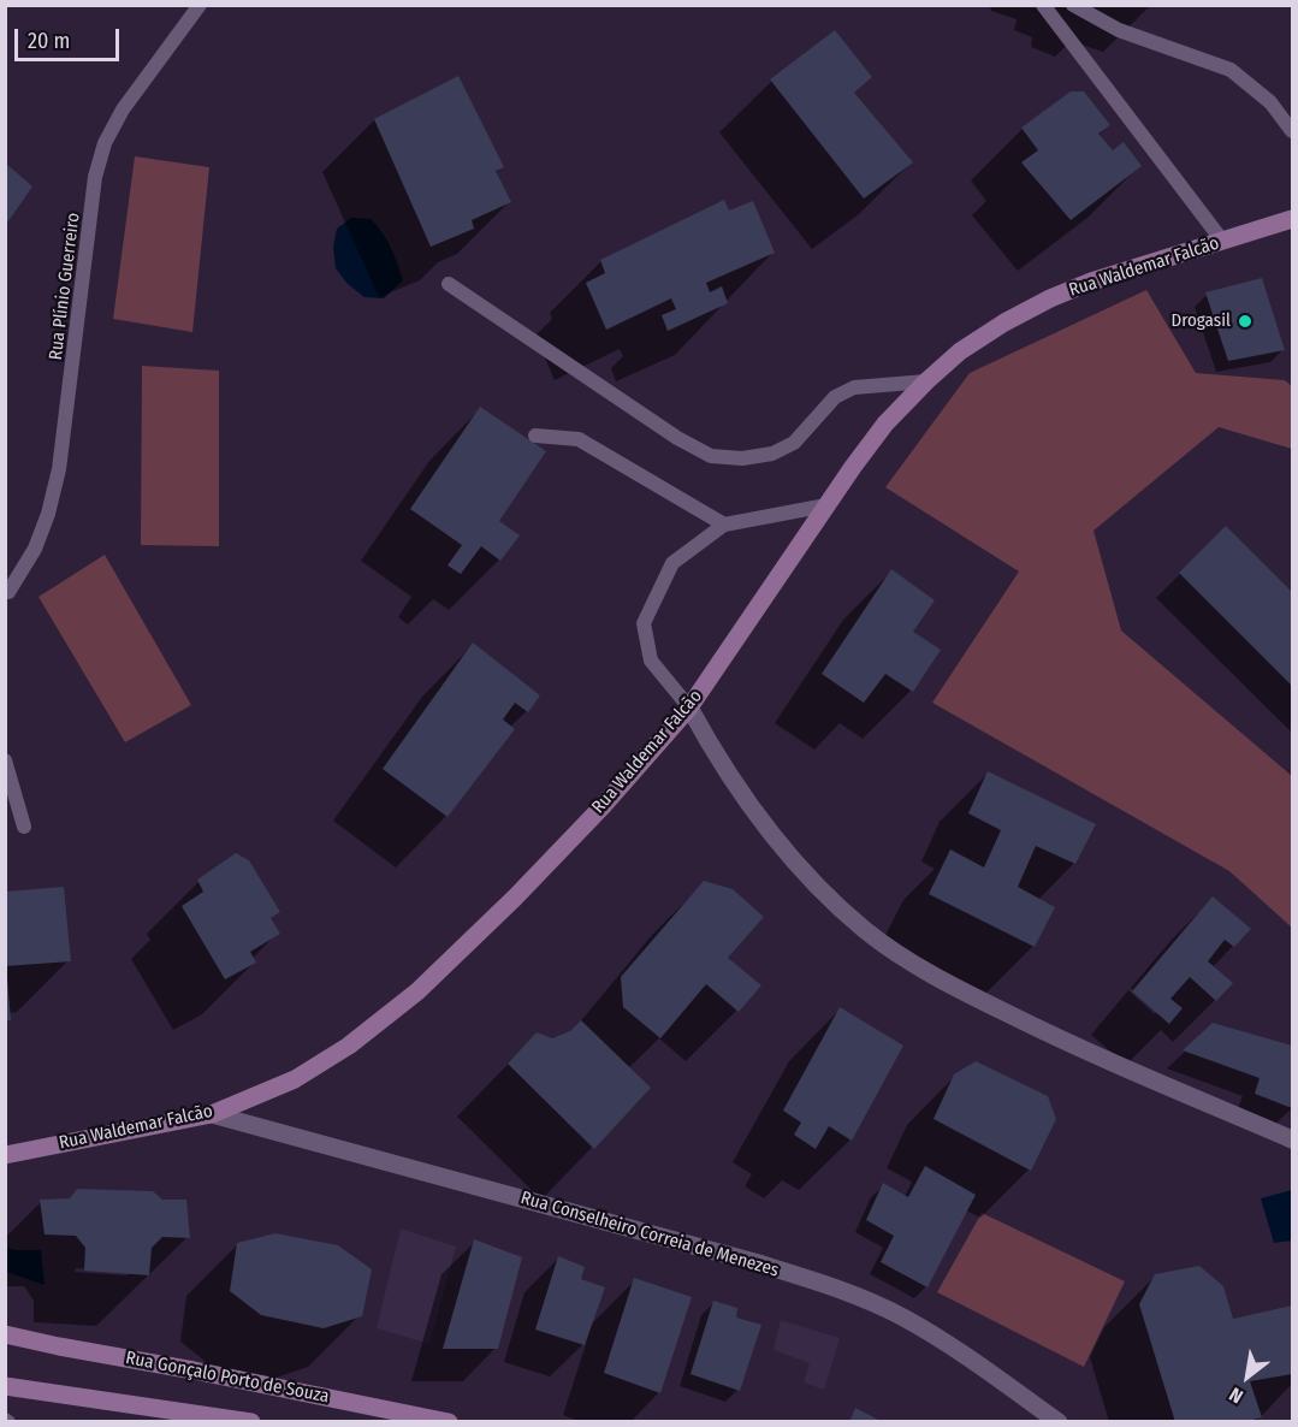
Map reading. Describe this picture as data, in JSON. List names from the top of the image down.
{
  "streets": {
    "street": ["Rua Waldemar Falcão", "Rua Conselheiro Correia de Menezes", "Rua Gonçalo Porto de Souza"],
    "lane": ["Rua Plínio Guerreiro"]
  },
  "crossings": [
    ["Rua Waldemar Falcão", "Rua Conselheiro Correia de Menezes"]
  ],
  "places": ["Drogasil"],
  "scale_bar": "20 m",
  "north": "bottom left"
}
